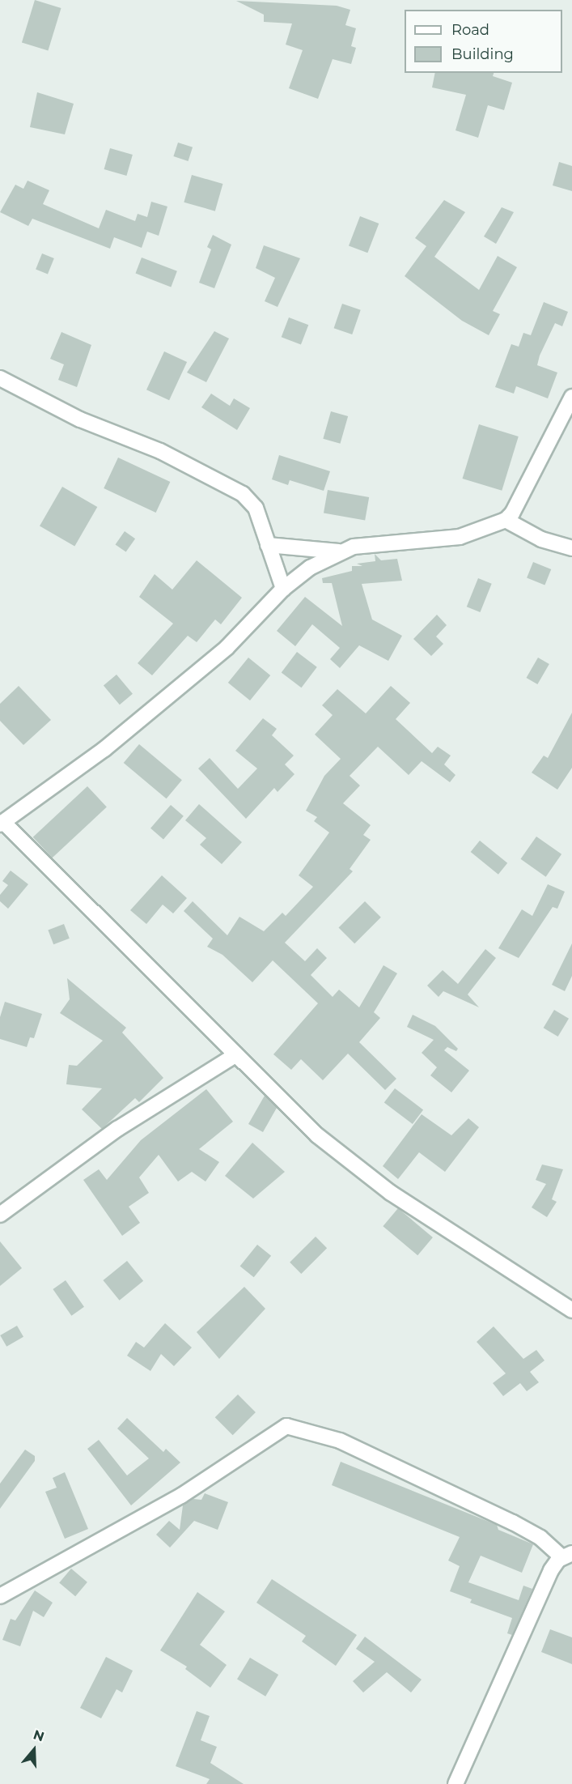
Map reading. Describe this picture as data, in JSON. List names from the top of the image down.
{
  "legend": ["Road", "Building"],
  "north": "top"
}
